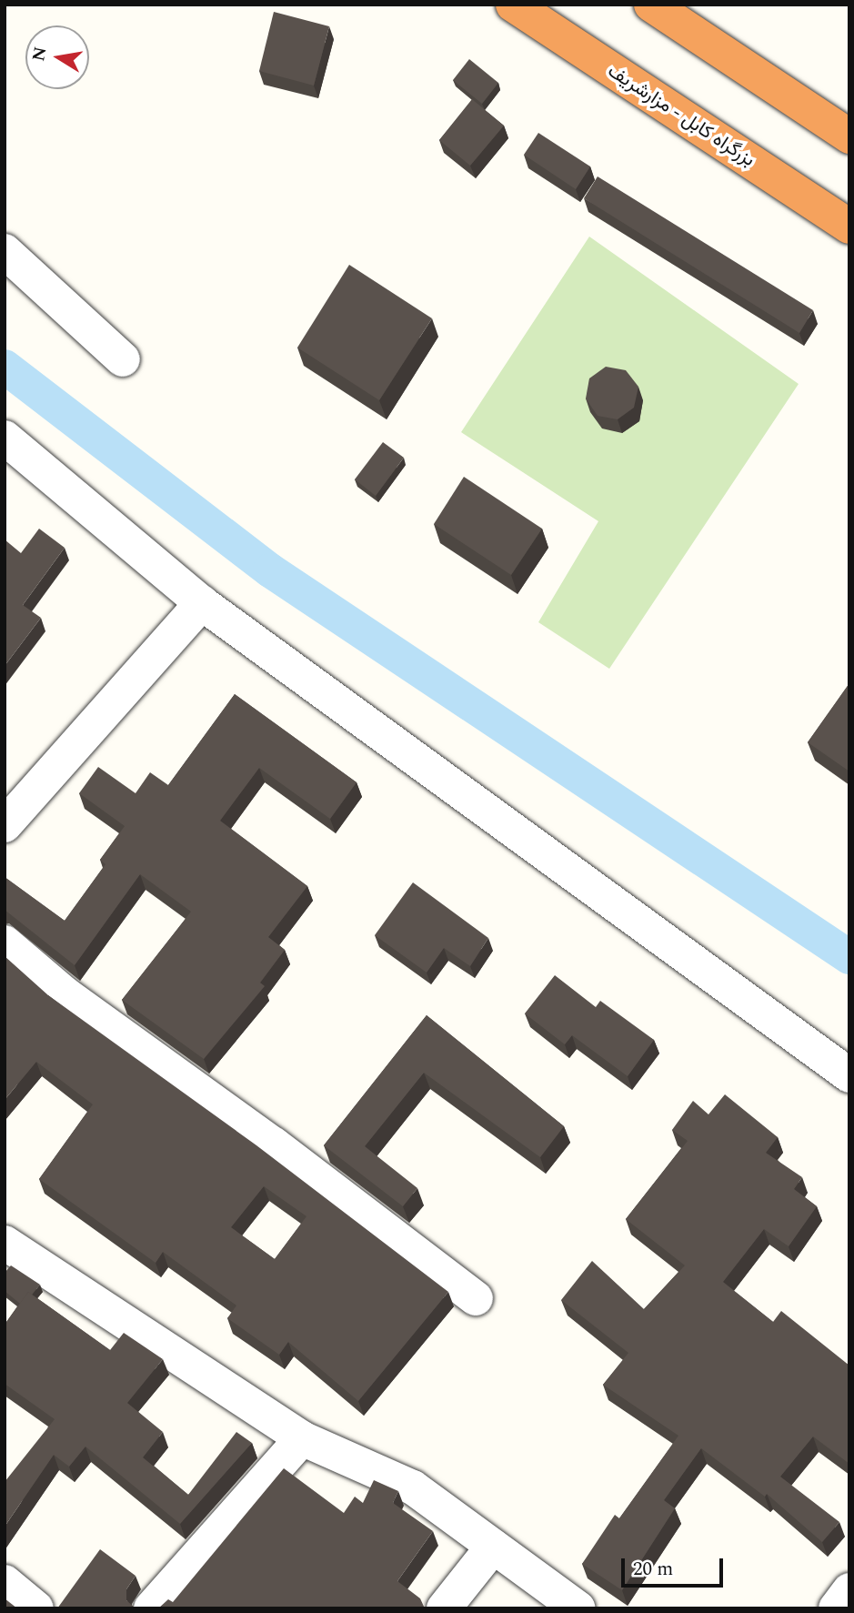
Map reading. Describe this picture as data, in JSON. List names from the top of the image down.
{
  "streets": {
    "highway": ["بزرگراه کابل - مزارشریف"]
  },
  "scale_bar": "20 m",
  "north": "left"
}
